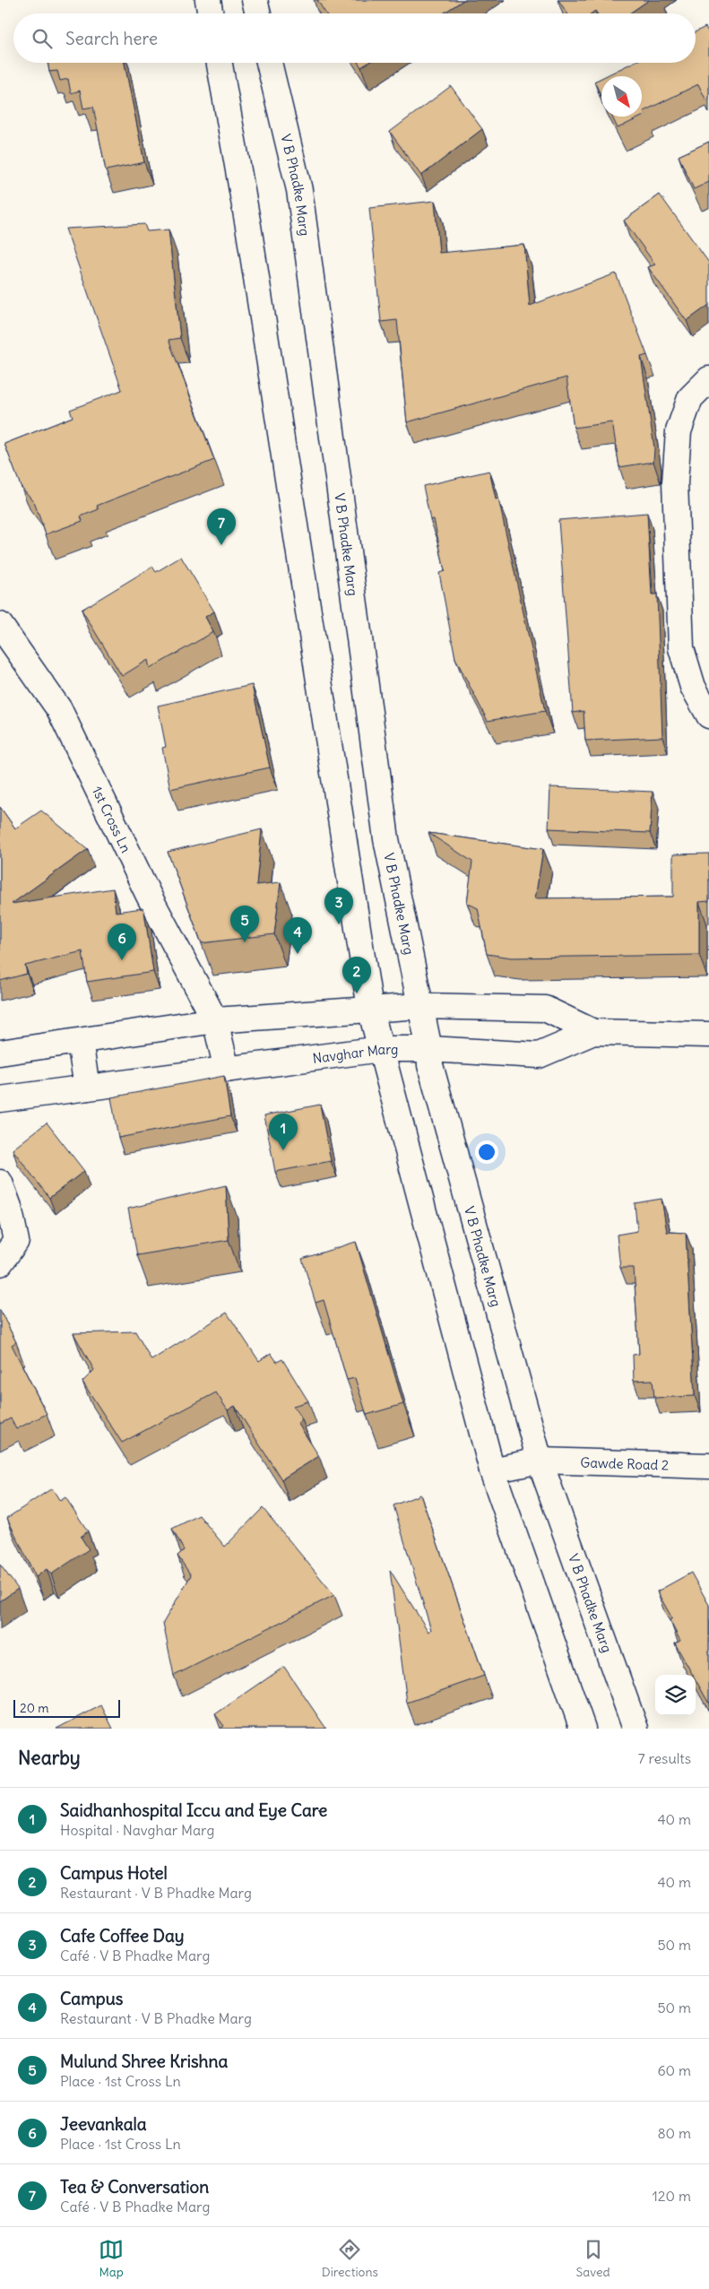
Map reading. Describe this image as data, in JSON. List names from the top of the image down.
{
  "streets": {
    "street": [
      "V B Phadke Marg",
      "1st Cross Ln",
      "Navghar Marg",
      "Gawde Road 2"
    ]
  },
  "crossings": [
    ["V B Phadke Marg", "Navghar Marg"],
    ["V B Phadke Marg", "Gawde Road 2"],
    ["1st Cross Ln", "Navghar Marg"]
  ],
  "scale_bar": "20 m",
  "north": "bottom right",
  "page": {
    "search": "Search here",
    "pins": [
      "7",
      "3",
      "5",
      "4",
      "6",
      "2",
      "1"
    ],
    "scale": "20 m",
    "heading": ["Nearby", "7 results"],
    "list": [
      {
        "mark": "1",
        "name": "Saidhanhospital Iccu and Eye Care",
        "note": "Hospital · Navghar Marg",
        "value": "40 m"
      },
      {
        "mark": "2",
        "name": "Campus Hotel",
        "note": "Restaurant · V B Phadke Marg",
        "value": "40 m"
      },
      {
        "mark": "3",
        "name": "Cafe Coffee Day",
        "note": "Café · V B Phadke Marg",
        "value": "50 m"
      },
      {
        "mark": "4",
        "name": "Campus",
        "note": "Restaurant · V B Phadke Marg",
        "value": "50 m"
      },
      {
        "mark": "5",
        "name": "Mulund Shree Krishna",
        "note": "Place · 1st Cross Ln",
        "value": "60 m"
      },
      {
        "mark": "6",
        "name": "Jeevankala",
        "note": "Place · 1st Cross Ln",
        "value": "80 m"
      },
      {
        "mark": "7",
        "name": "Tea & Conversation",
        "note": "Café · V B Phadke Marg",
        "value": "120 m"
      }
    ],
    "nav": ["Map", "Directions", "Saved"]
  }
}
